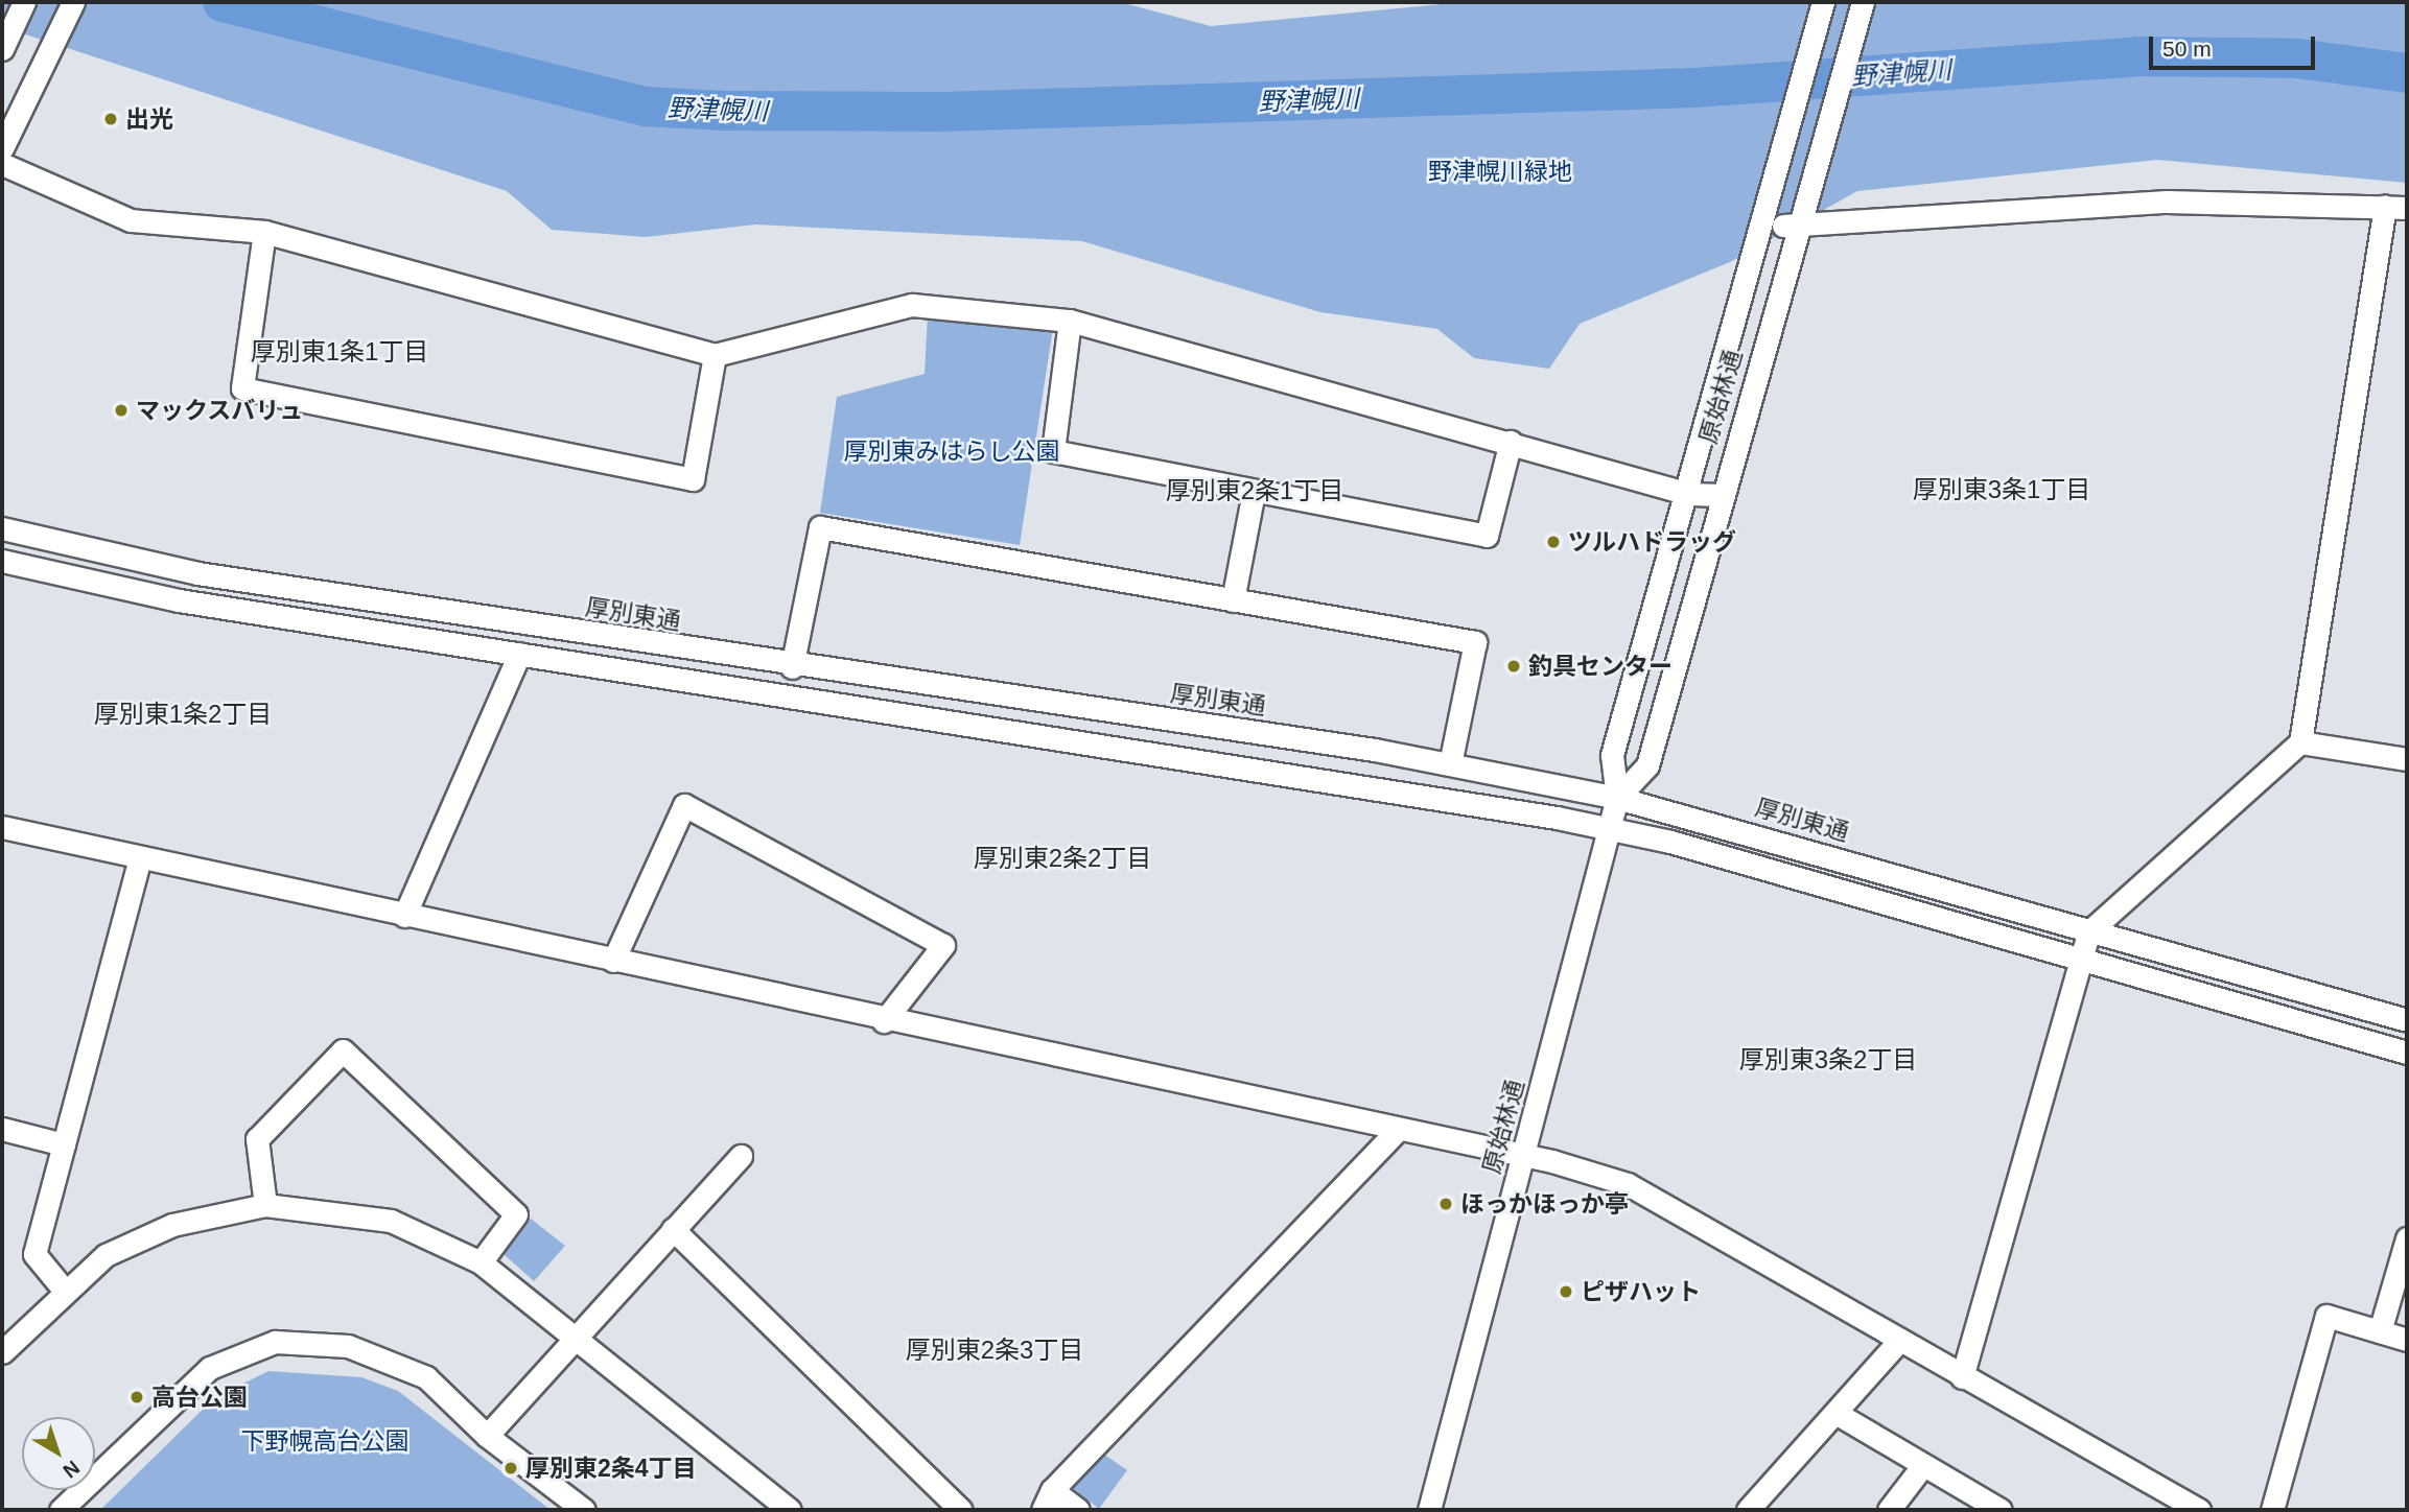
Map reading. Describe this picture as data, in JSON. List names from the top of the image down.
{
  "streets": {
    "street": ["原始林通", "厚別東通"]
  },
  "crossings": [
    ["原始林通", "厚別東通"]
  ],
  "districts": [
    "厚別東1条1丁目",
    "厚別東3条1丁目",
    "厚別東2条1丁目",
    "厚別東1条2丁目",
    "厚別東2条2丁目",
    "厚別東3条2丁目",
    "厚別東2条3丁目"
  ],
  "water": ["野津幌川"],
  "parks": ["野津幌川緑地", "厚別東みはらし公園", "下野幌高台公園"],
  "places": [
    "出光",
    "マックスバリュ",
    "ツルハドラッグ",
    "釣具センター",
    "ほっかほっか亭",
    "ピザハット",
    "高台公園",
    "厚別東2条4丁目"
  ],
  "scale_bar": "50 m",
  "north": "bottom right"
}
